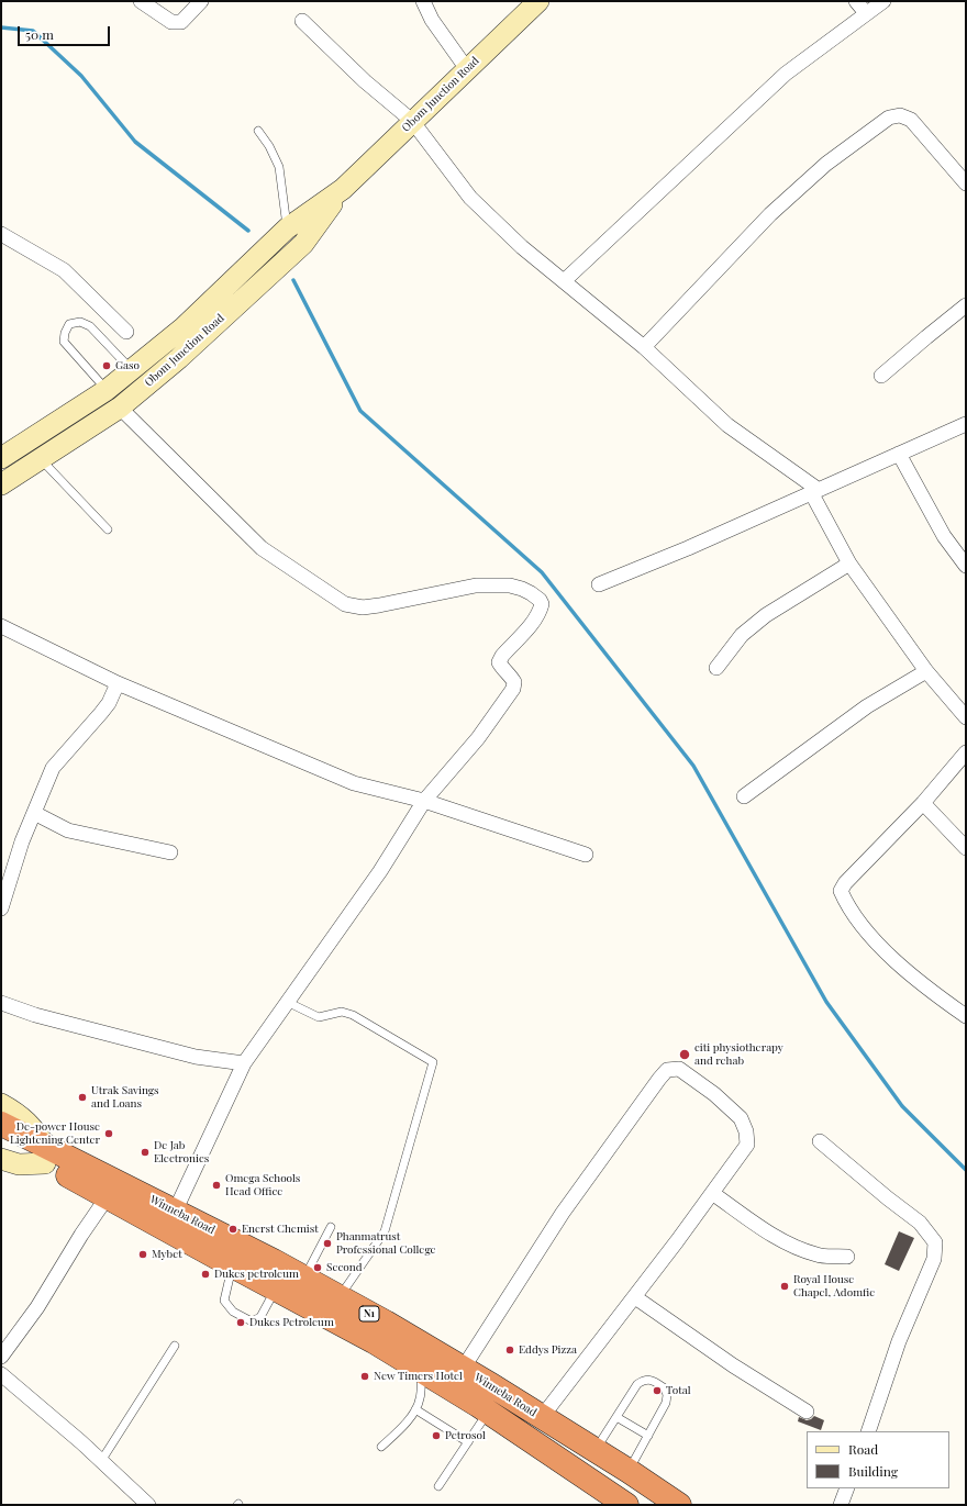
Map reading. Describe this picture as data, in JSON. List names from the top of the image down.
{
  "streets": {
    "highway": ["Winneba Road", "N1"],
    "main road": ["Obom Junction Road"]
  },
  "places": [
    "Gaso",
    "citi physiotherapy and rehab",
    "Utrak Savings and Loans",
    "De-power House Lightening Center",
    "De Jab Electronics",
    "Omega Schools Head Office",
    "Enerst Chemist",
    "Phanmatrust Professional College",
    "Mybet",
    "Second",
    "Dukes petroleum",
    "Royal House Chapel, Adomfie",
    "Dukes Petroleum",
    "Eddys Pizza",
    "New Timers Hotel",
    "Total",
    "Petrosol"
  ],
  "legend": ["Road", "Building"],
  "scale_bar": "50 m"
}
